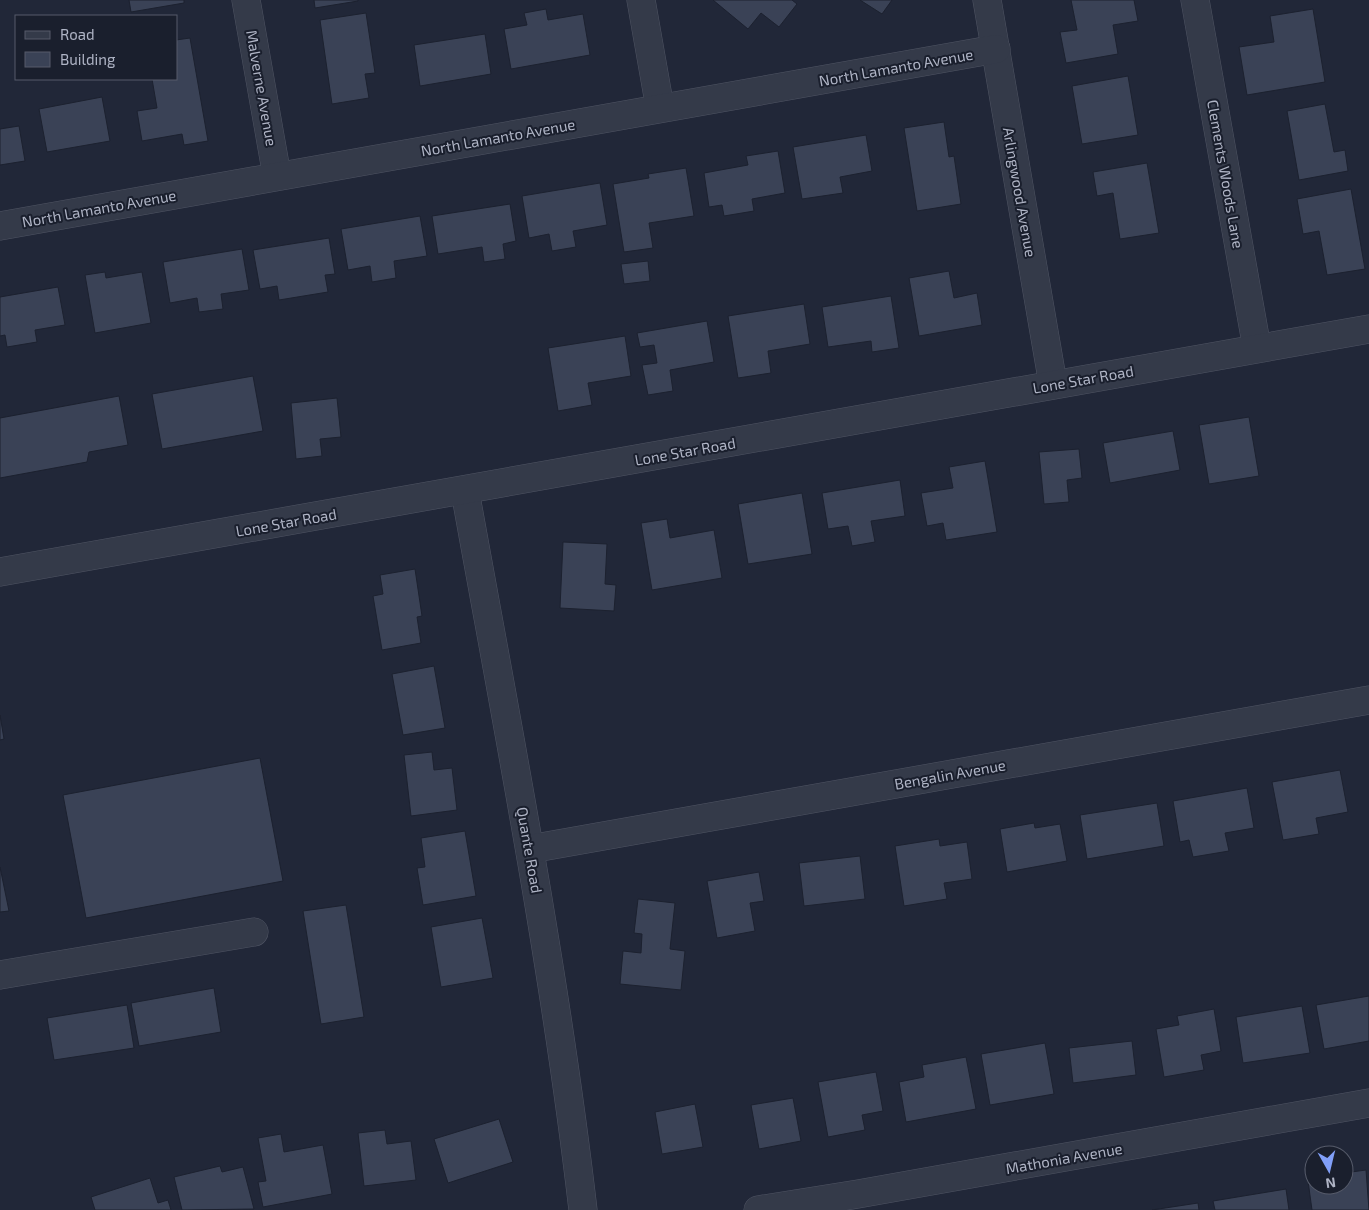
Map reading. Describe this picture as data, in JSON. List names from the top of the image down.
{
  "streets": {
    "street": [
      "North Lamanto Avenue",
      "Malverne Avenue",
      "Clements Woods Lane",
      "Arlingwood Avenue",
      "Lone Star Road",
      "Bengalin Avenue",
      "Quante Road",
      "Mathonia Avenue"
    ]
  },
  "crossings": [
    ["North Lamanto Avenue", "Malverne Avenue"],
    ["North Lamanto Avenue", "Arlingwood Avenue"],
    ["Clements Woods Lane", "Lone Star Road"],
    ["Arlingwood Avenue", "Lone Star Road"],
    ["Lone Star Road", "Quante Road"],
    ["Bengalin Avenue", "Quante Road"]
  ],
  "legend": ["Road", "Building"],
  "north": "bottom"
}
